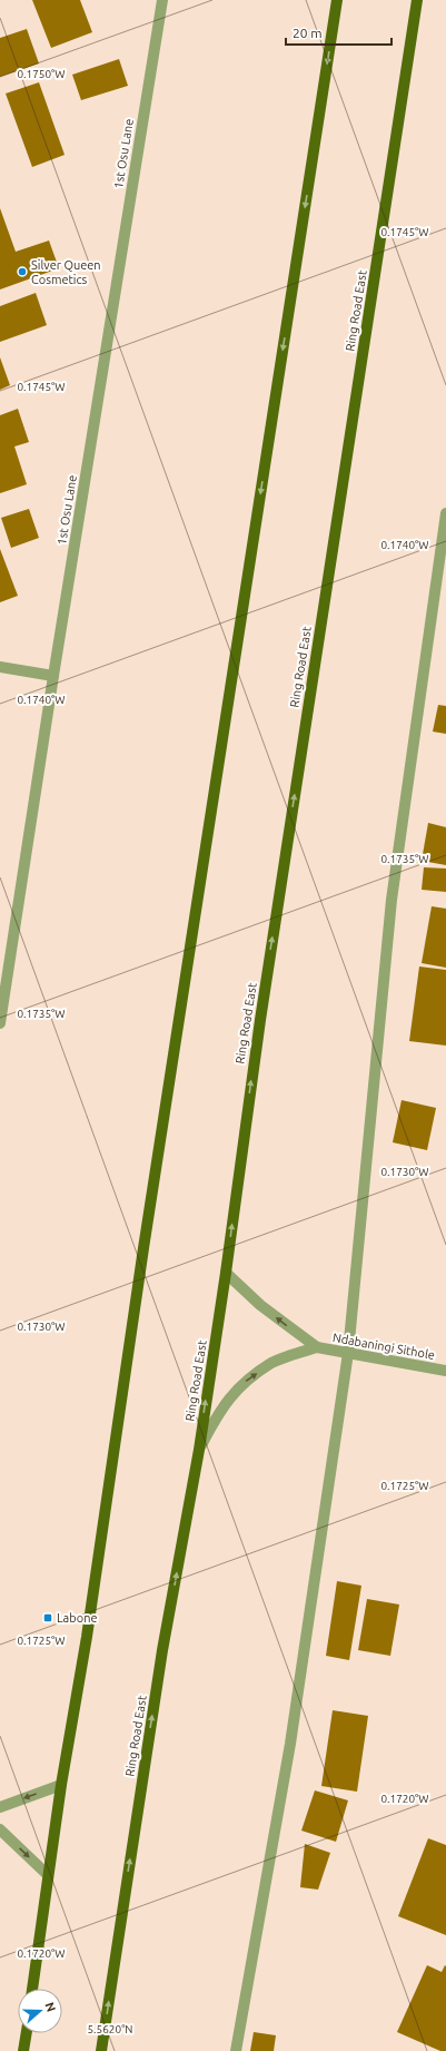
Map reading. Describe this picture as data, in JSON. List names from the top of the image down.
{
  "streets": {
    "main road": ["Ring Road East"],
    "street": ["1st Osu Lane", "Ndabaningi Sithole"]
  },
  "crossings": [
    ["Ring Road East", "Ndabaningi Sithole"]
  ],
  "places": {
    "other": ["Silver Queen Cosmetics"],
    "transit": ["Labone"]
  },
  "scale_bar": "20 m",
  "north": "right",
  "coordinates": [
    "0.1750°W",
    "0.1745°W",
    "0.1740°W",
    "0.1735°W",
    "0.1730°W",
    "0.1725°W",
    "0.1720°W",
    "5.5620°N"
  ]
}
